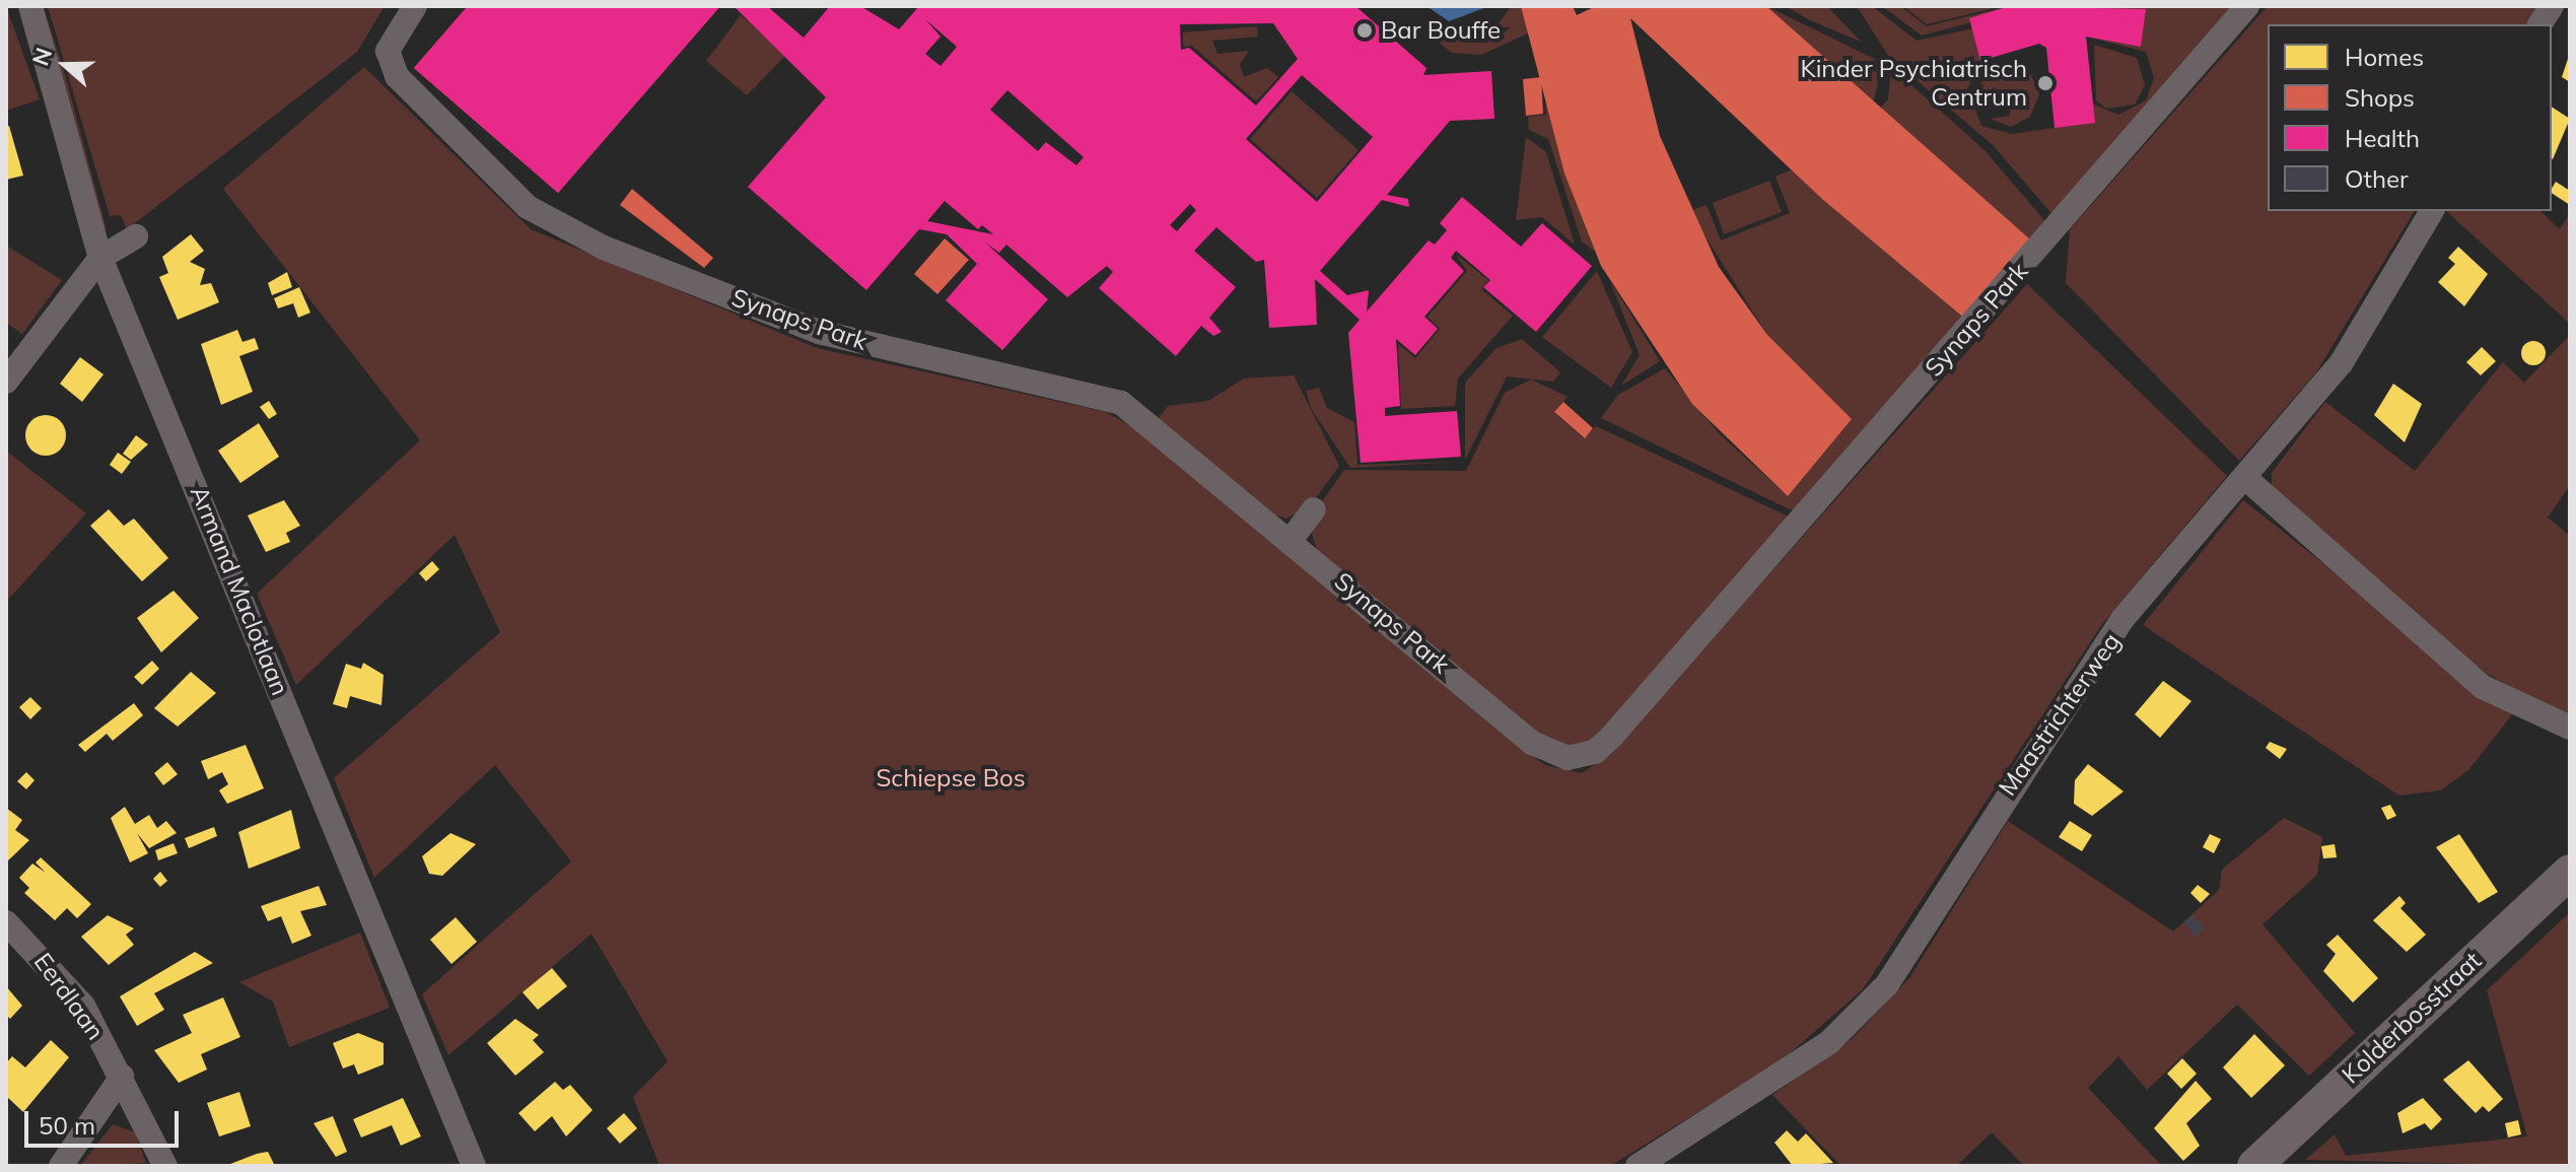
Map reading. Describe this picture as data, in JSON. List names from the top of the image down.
{
  "streets": {
    "main road": ["Kolderbosstraat"],
    "street": [
      "Synaps Park",
      "Armand Maclotlaan",
      "Maastrichterweg",
      "Eerdlaan"
    ]
  },
  "parks": ["Schiepse Bos"],
  "places": ["Bar Bouffe", "Kinder Psychiatrisch Centrum"],
  "legend": [
    "Homes",
    "Shops",
    "Health",
    "Other"
  ],
  "scale_bar": "50 m",
  "north": "left"
}
